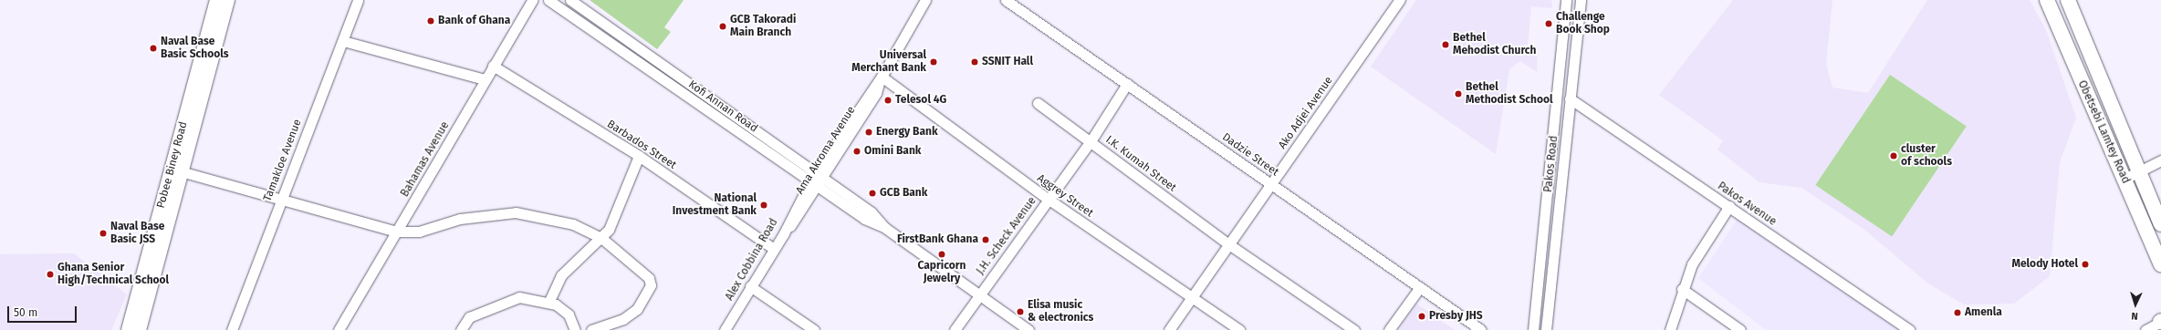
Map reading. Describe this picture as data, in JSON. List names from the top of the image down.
{
  "streets": {
    "main road": ["Obetsebi Lamtey Road"],
    "street": [
      "Kofi Annan Road",
      "Ako Adjei Avenue",
      "Barbados Street",
      "Ama Akroma Avenue",
      "Dadzie Street",
      "Bahamas Avenue",
      "Tamakloe Avenue",
      "I.K. Kumah Street",
      "Pakos Road",
      "Pobee Biney Road",
      "Aggrey Street",
      "Pakos Avenue",
      "J.H. Scheck Avenue",
      "Alex Cobbina Road"
    ]
  },
  "crossings": [
    ["Kofi Annan Road", "Ama Akroma Avenue"],
    ["Kofi Annan Road", "J.H. Scheck Avenue"],
    ["Kofi Annan Road", "Alex Cobbina Road"],
    ["Ako Adjei Avenue", "Dadzie Street"],
    ["Ako Adjei Avenue", "I.K. Kumah Street"],
    ["Ako Adjei Avenue", "Aggrey Street"],
    ["Barbados Street", "Bahamas Avenue"],
    ["Barbados Street", "Alex Cobbina Road"],
    ["Ama Akroma Avenue", "Aggrey Street"],
    ["Ama Akroma Avenue", "Alex Cobbina Road"],
    ["Dadzie Street", "J.H. Scheck Avenue"],
    ["I.K. Kumah Street", "J.H. Scheck Avenue"],
    ["Pakos Road", "Pakos Avenue"],
    ["Aggrey Street", "J.H. Scheck Avenue"]
  ],
  "places": [
    "Bank of Ghana",
    "Challenge Book Shop",
    "GCB Takoradi Main Branch",
    "Bethel Mehodist Church",
    "Naval Base Basic Schools",
    "Universal Merchant Bank",
    "SSNIT Hall",
    "Bethel Methodist School",
    "Telesol 4G",
    "Energy Bank",
    "Omini Bank",
    "cluster of schools",
    "GCB Bank",
    "National Investment Bank",
    "Naval Base Basic JSS",
    "FirstBank Ghana",
    "Capricorn Jewelry",
    "Melody Hotel",
    "Ghana Senior High/Technical School",
    "Elisa music & electronics",
    "Amenla",
    "Presby JHS"
  ],
  "scale_bar": "50 m",
  "north": "bottom"
}
